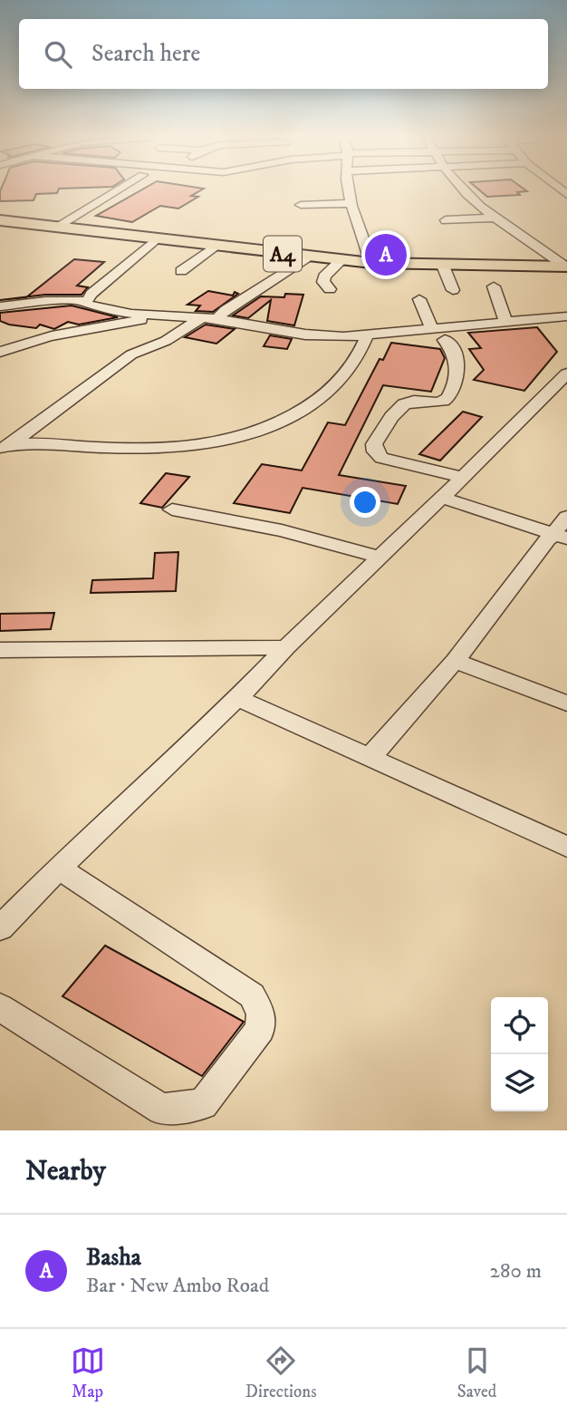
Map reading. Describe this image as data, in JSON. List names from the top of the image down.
{
  "streets": {
    "main road": ["A4"]
  },
  "page": {
    "search": "Search here",
    "pins": "A",
    "heading": "Nearby",
    "list": [
      {
        "mark": "A",
        "name": "Basha",
        "note": "Bar · New Ambo Road",
        "value": "280 m"
      }
    ],
    "nav": ["Map", "Directions", "Saved"]
  }
}
